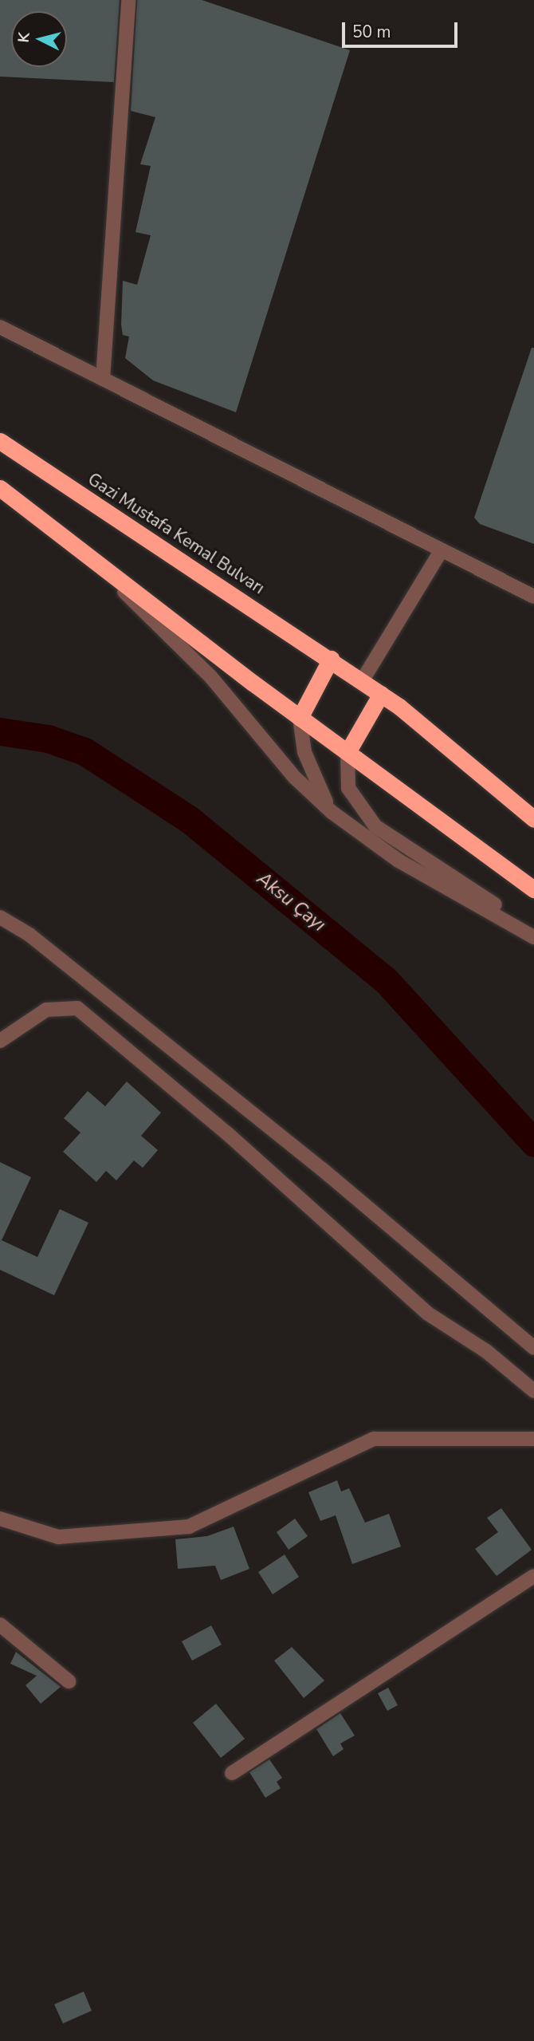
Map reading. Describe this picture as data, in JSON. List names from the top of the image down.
{
  "streets": {
    "highway": ["Gazi Mustafa Kemal Bulvarı"]
  },
  "water": ["Aksu Çayı"],
  "scale_bar": "50 m",
  "north": "left"
}
